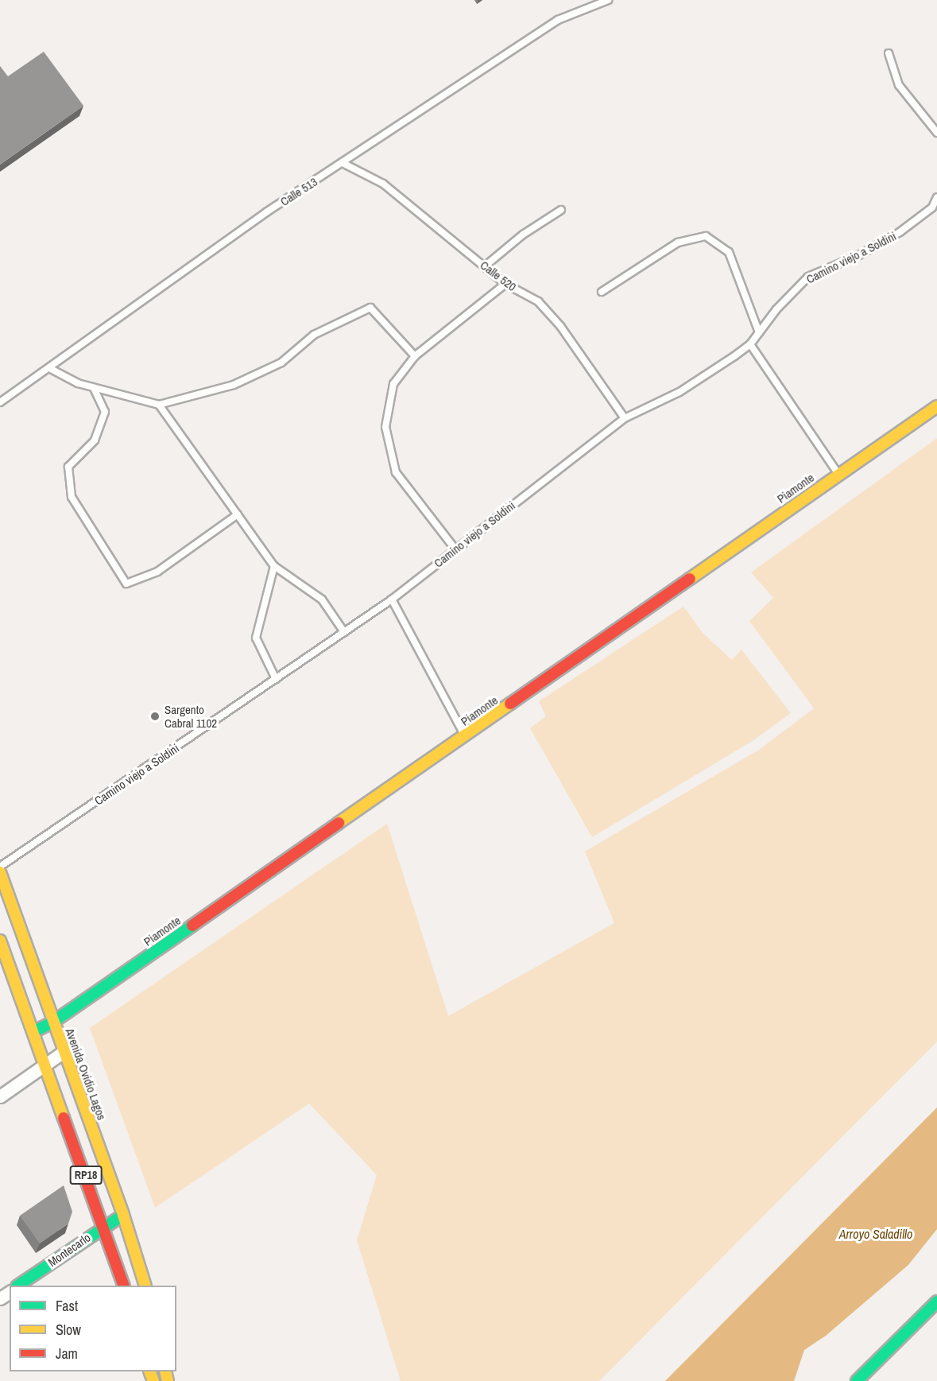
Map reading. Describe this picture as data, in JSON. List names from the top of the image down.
{
  "streets": {
    "street": [
      "Piamonte",
      "Avenida Ovidio Lagos",
      "RP18",
      "Montecarlo"
    ],
    "lane": ["Calle 513", "Camino viejo a Soldini", "Calle 520"]
  },
  "crossings": [
    ["Calle 513", "Calle 520"],
    ["Camino viejo a Soldini", "Calle 520"],
    ["Piamonte", "Avenida Ovidio Lagos"],
    ["Piamonte", "RP18"],
    ["Avenida Ovidio Lagos", "Montecarlo"],
    ["RP18", "Montecarlo"]
  ],
  "water": ["Arroyo Saladillo"],
  "places": ["Sargento Cabral 1102"],
  "legend": ["Fast", "Slow", "Jam"]
}
